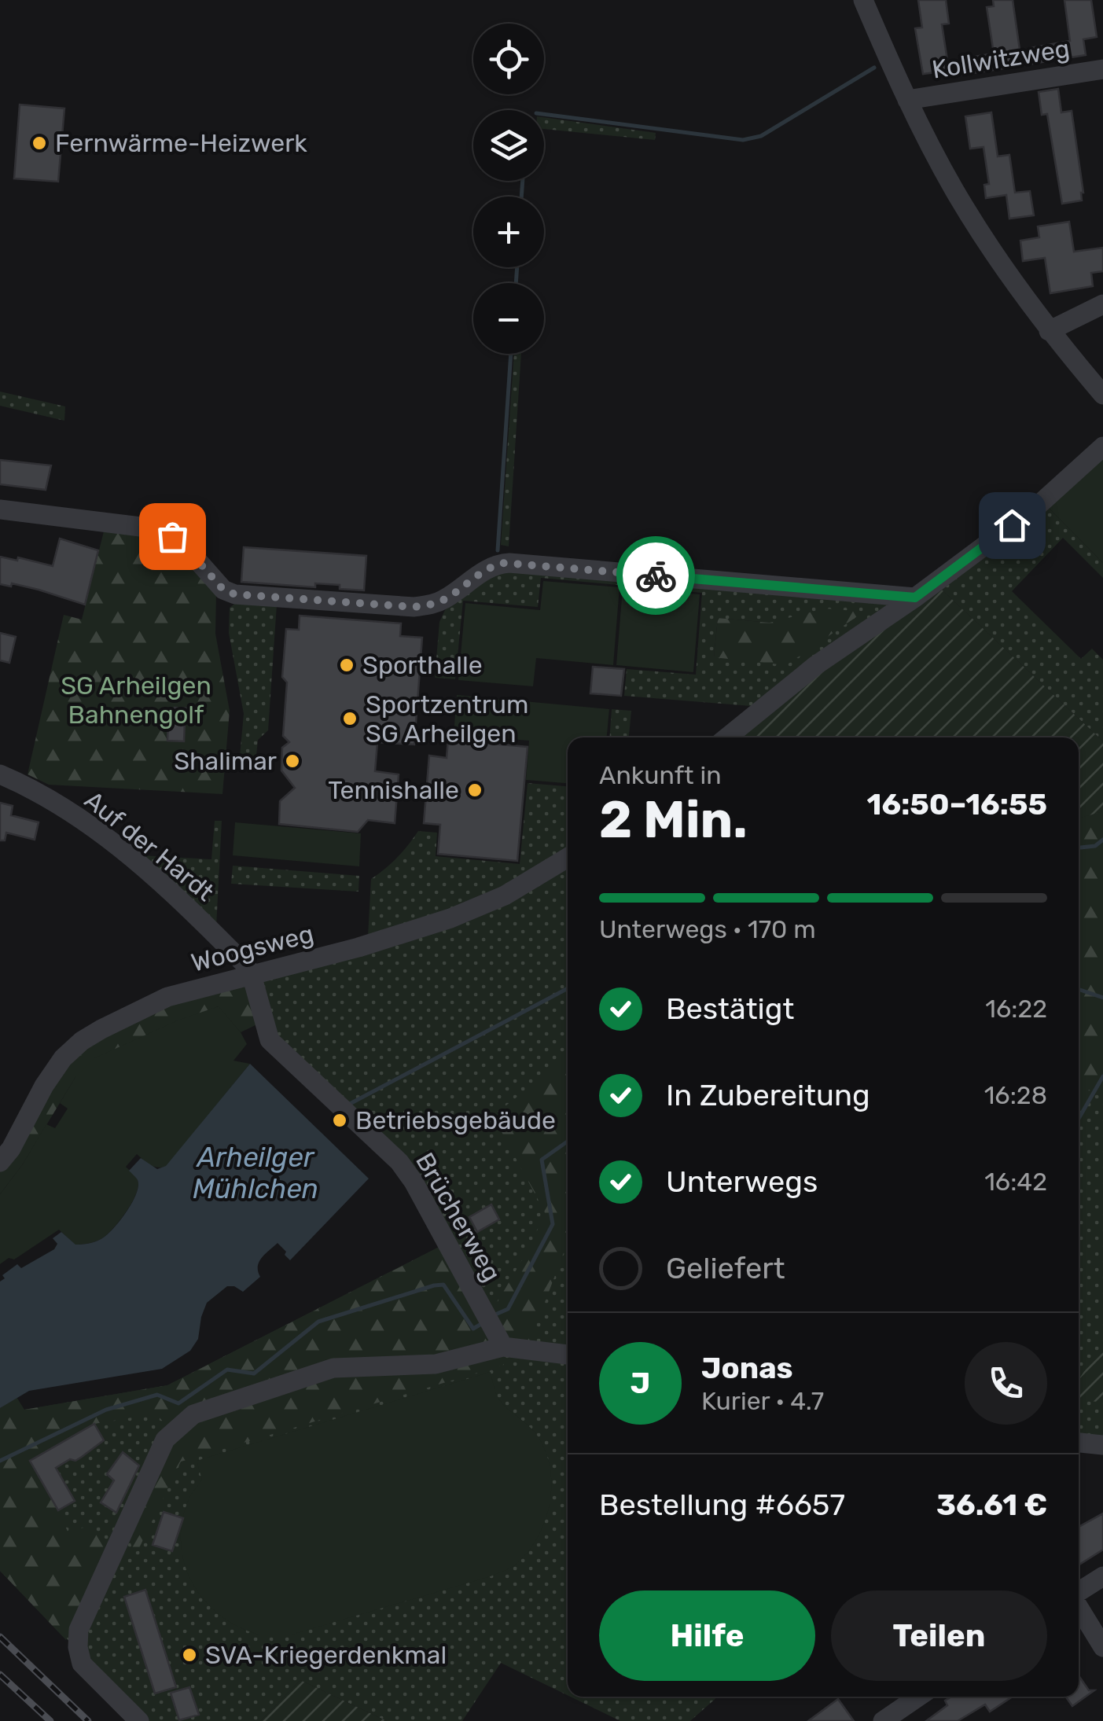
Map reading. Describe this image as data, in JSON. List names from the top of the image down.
{
  "streets": {
    "street": [
      "Kollwitzweg",
      "Auf der Hardt",
      "Woogsweg",
      "Brücherweg"
    ]
  },
  "crossings": [
    ["Auf der Hardt", "Woogsweg"],
    ["Auf der Hardt", "Brücherweg"],
    ["Woogsweg", "Brücherweg"]
  ],
  "water": ["Arheilger Mühlchen"],
  "parks": ["SG Arheilgen Bahnengolf"],
  "places": [
    "Fernwärme-Heizwerk",
    "Sporthalle",
    "Sportzentrum SG Arheilgen",
    "Shalimar",
    "Tennishalle",
    "Betriebsgebäude",
    "SVA-Kriegerdenkmal"
  ],
  "page": {
    "map_buttons": ["+", "−"],
    "heading": ["2 Min.", "Ankunft in", "16:50–16:55"],
    "panel": [
      "Jonas",
      "Kurier · 4.7",
      "Bestellung #6657",
      "36.61 €"
    ],
    "bar": "Unterwegs · 170 m",
    "list": [
      ["Bestätigt", "16:22"],
      ["In Zubereitung", "16:28"],
      ["Unterwegs", "16:42"],
      "Geliefert"
    ],
    "round": "J",
    "buttons": ["Hilfe", "Teilen"]
  }
}
